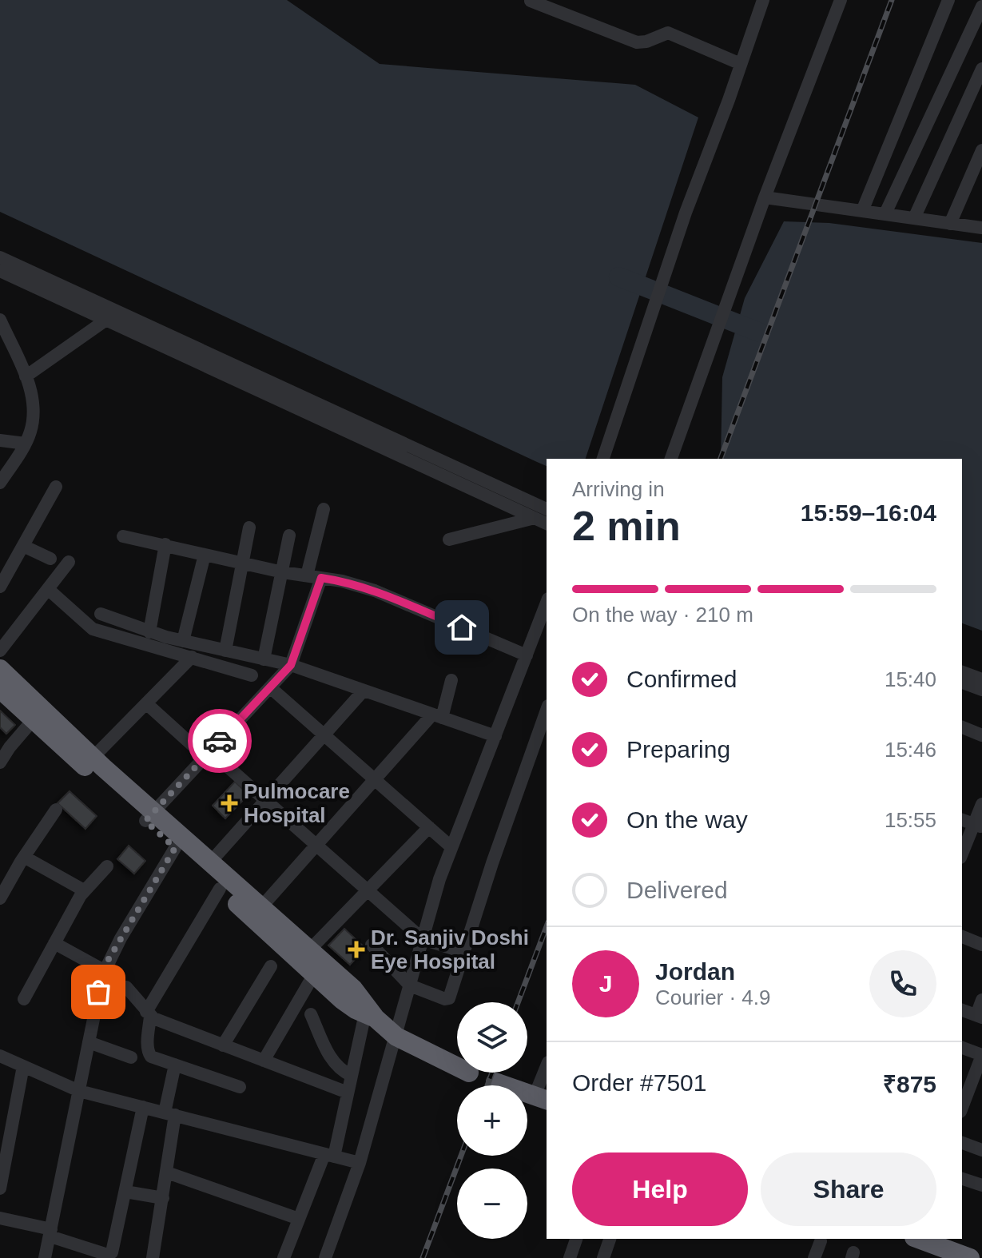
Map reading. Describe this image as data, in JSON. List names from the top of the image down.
{
  "places": {
    "health": ["Pulmocare Hospital", "Dr. Sanjiv Doshi Eye Hospital"]
  },
  "page": {
    "heading": ["2 min", "Arriving in", "15:59–16:04"],
    "panel": [
      "Jordan",
      "Courier · 4.9",
      "Order #7501",
      "₹875"
    ],
    "bar": "On the way · 210 m",
    "list": [
      ["Confirmed", "15:40"],
      ["Preparing", "15:46"],
      ["On the way", "15:55"],
      "Delivered"
    ],
    "round": "J",
    "map_buttons": ["+", "−"],
    "buttons": ["Help", "Share"]
  }
}
